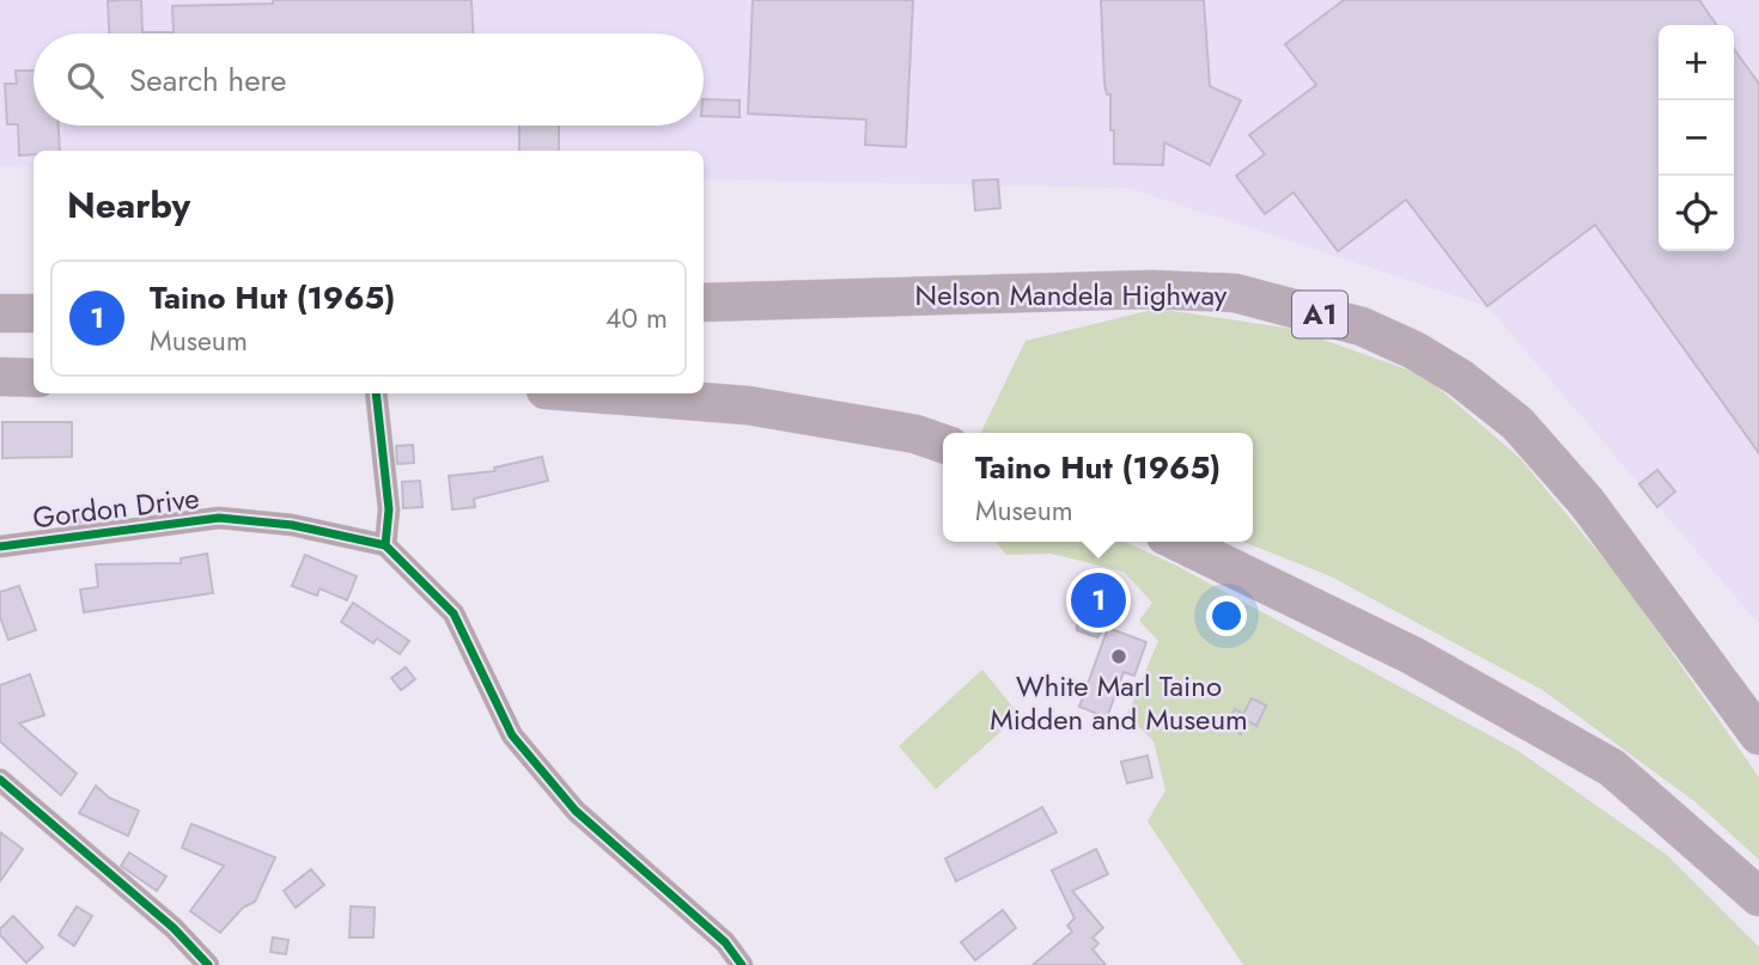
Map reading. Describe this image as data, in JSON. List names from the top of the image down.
{
  "streets": {
    "highway": ["Nelson Mandela Highway", "A1"],
    "street": ["Gordon Drive"]
  },
  "places": ["White Marl Taino Midden and Museum"],
  "page": {
    "map_buttons": ["+", "−"],
    "search": "Search here",
    "heading": "Nearby",
    "list": [
      {
        "mark": "1",
        "name": "Taino Hut (1965)",
        "note": "Museum",
        "value": "40 m"
      }
    ],
    "popup": ["Taino Hut (1965)", "Museum"],
    "pins": "1"
  }
}
